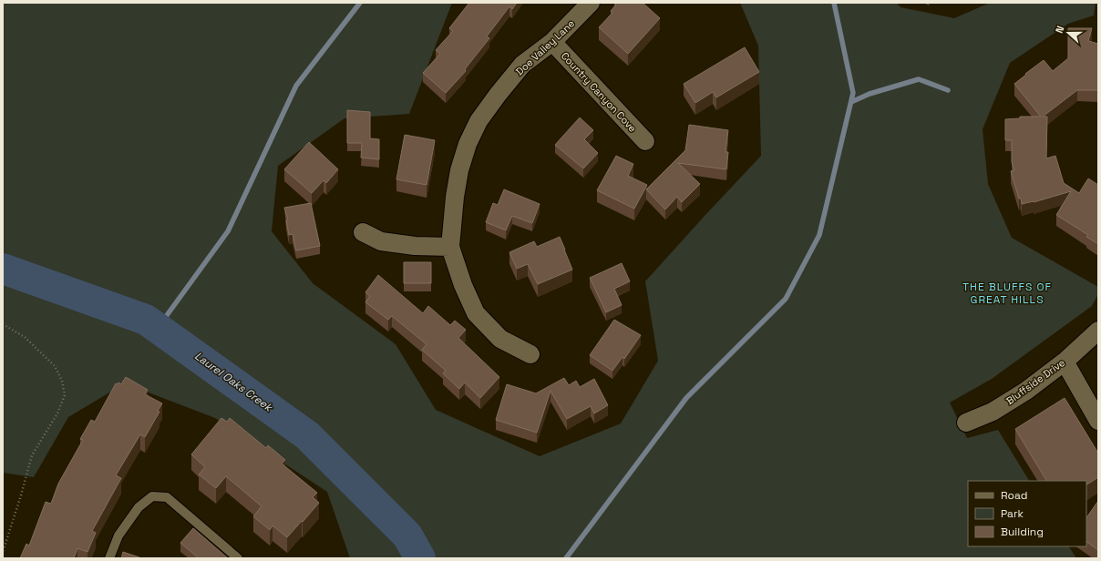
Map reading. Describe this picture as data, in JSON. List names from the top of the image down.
{
  "streets": {
    "street": ["Doe Valley Lane", "Country Canyon Cove", "Bluffside Drive"]
  },
  "crossings": [
    ["Doe Valley Lane", "Country Canyon Cove"]
  ],
  "districts": ["THE BLUFFS OF GREAT HILLS"],
  "water": ["Laurel Oaks Creek"],
  "legend": ["Road", "Park", "Building"],
  "north": "left"
}
